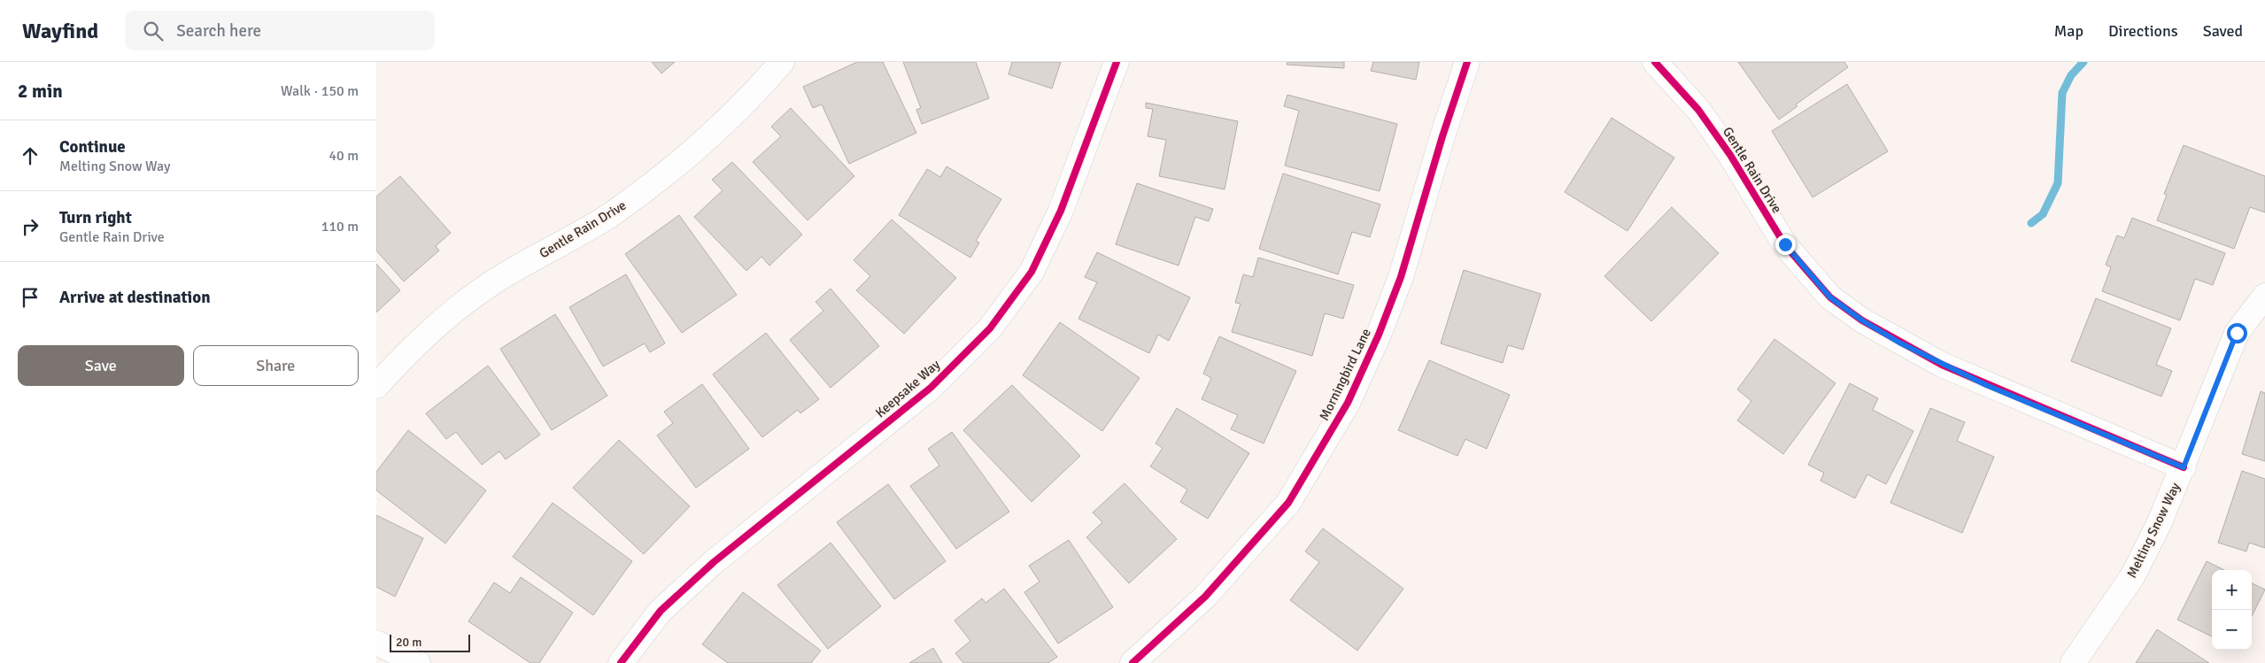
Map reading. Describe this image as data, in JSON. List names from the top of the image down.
{
  "streets": {
    "street": [
      "Gentle Rain Drive",
      "Morningbird Lane",
      "Keepsake Way",
      "Melting Snow Way"
    ]
  },
  "crossings": [
    ["Gentle Rain Drive", "Melting Snow Way"]
  ],
  "scale_bar": "20 m",
  "page": {
    "header": "Wayfind",
    "search": "Search here",
    "nav": ["Map", "Directions", "Saved"],
    "heading": ["2 min", "Walk · 150 m"],
    "list": [
      ["Continue", "Melting Snow Way", "40 m"],
      ["Turn right", "Gentle Rain Drive", "110 m"],
      "Arrive at destination"
    ],
    "buttons": ["Save", "Share"],
    "map_buttons": ["+", "−"],
    "scale": "20 m"
  }
}
